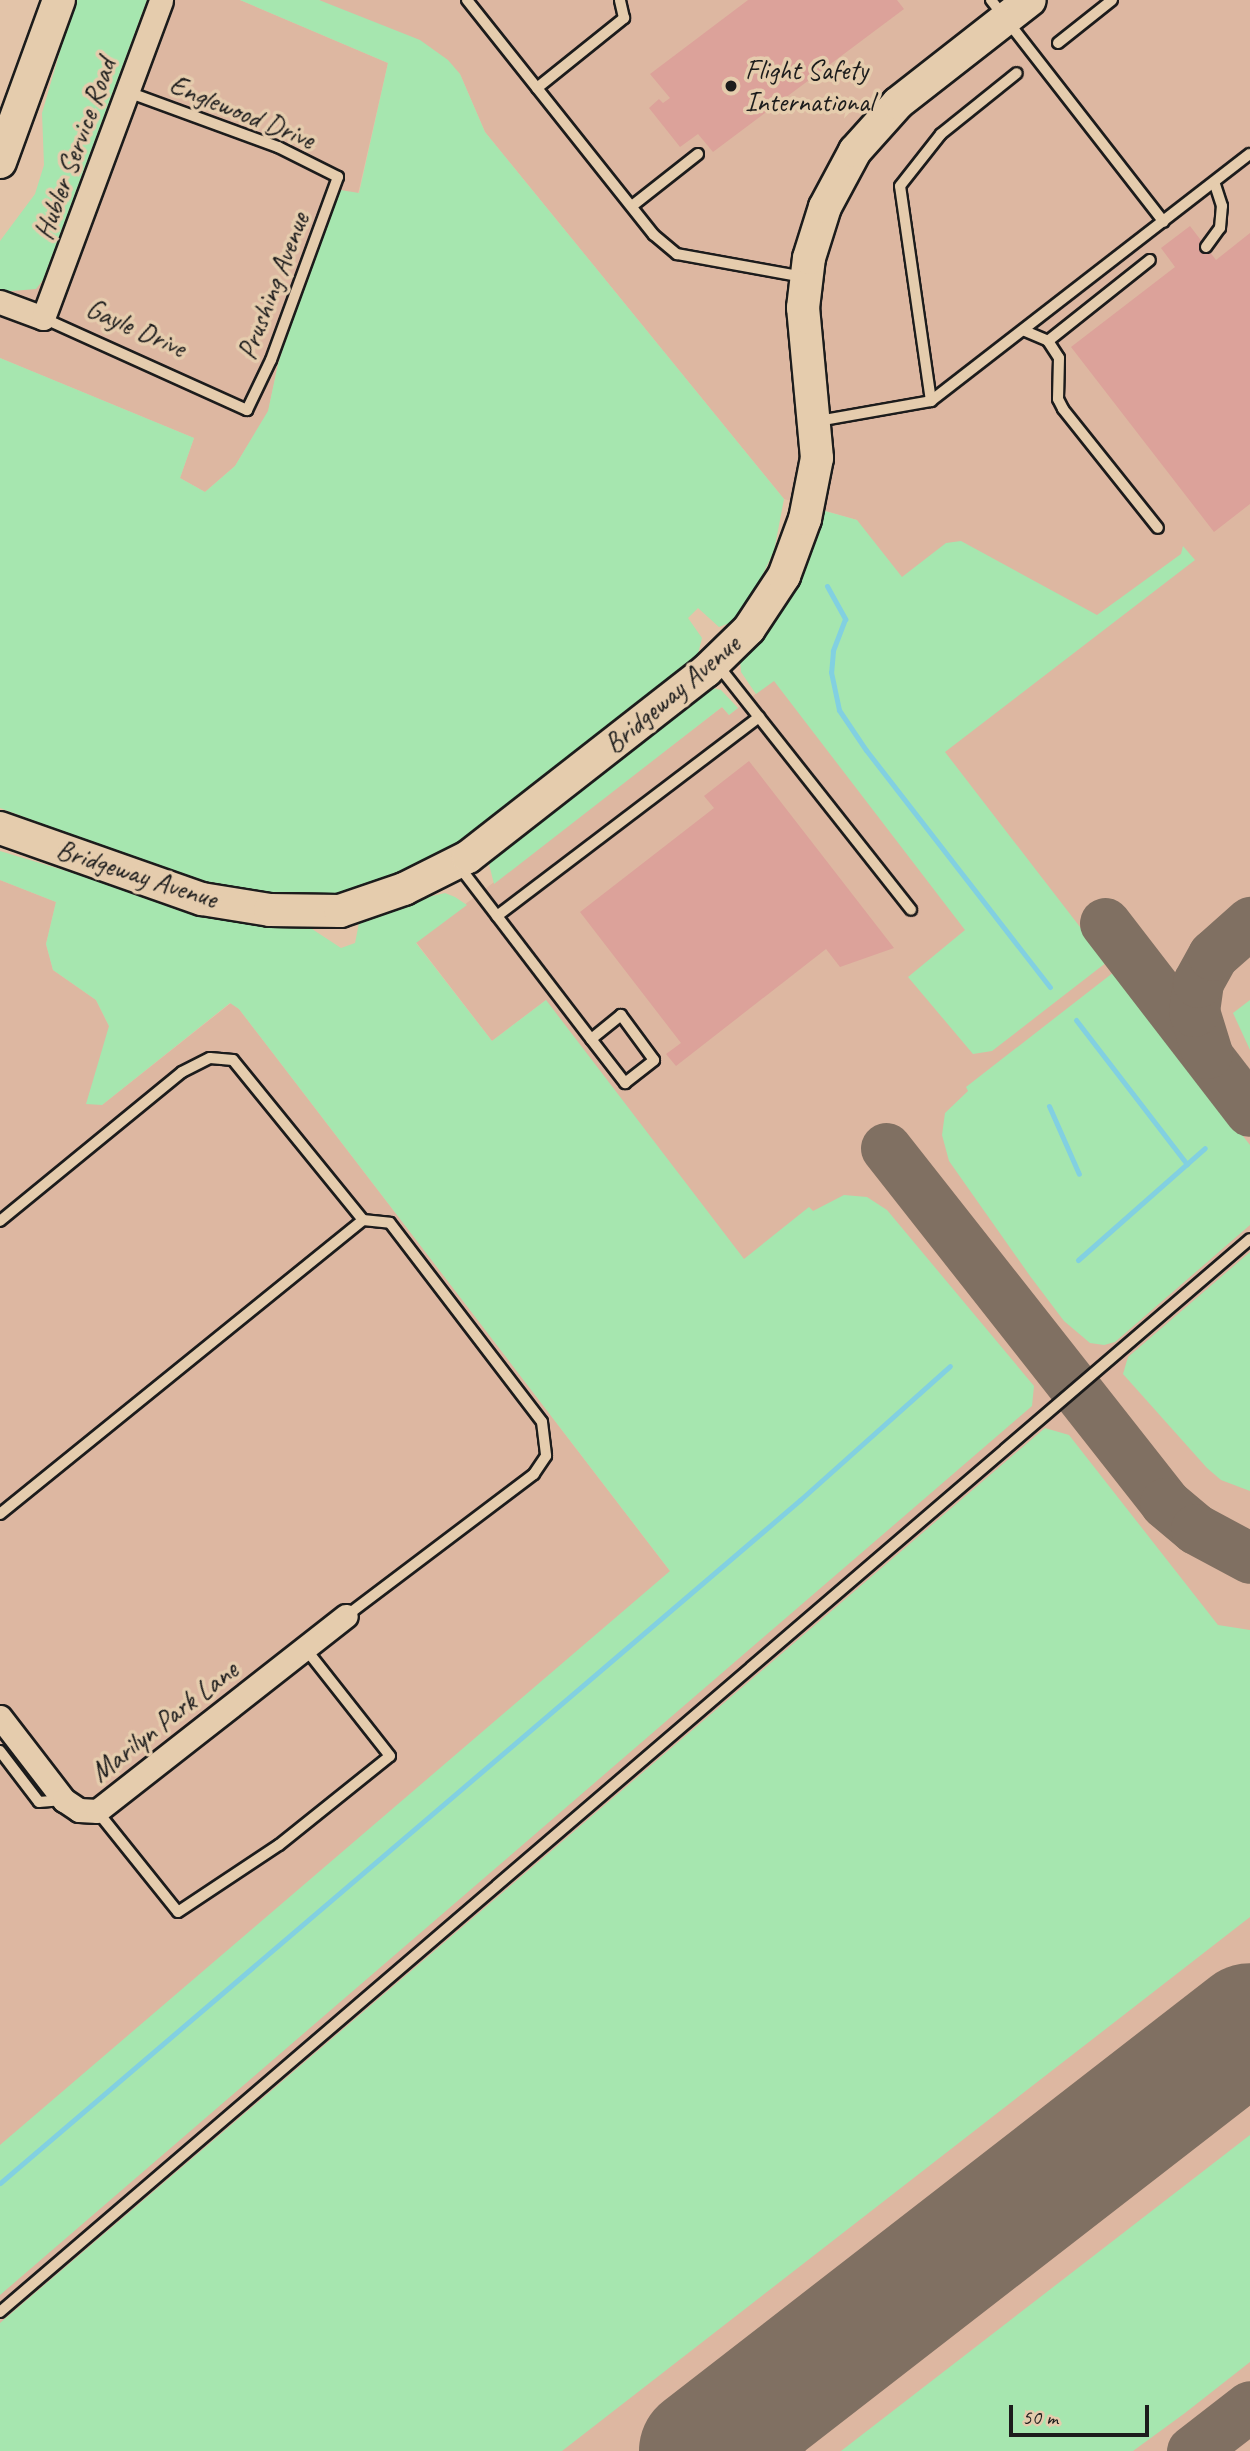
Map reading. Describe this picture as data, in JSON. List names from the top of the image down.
{
  "streets": {
    "street": [
      "Hubler Service Road",
      "Gayle Drive",
      "Bridgeway Avenue",
      "Marilyn Park Lane"
    ],
    "lane": ["Englewood Drive", "Prushing Avenue"]
  },
  "crossings": [
    ["Englewood Drive", "Hubler Service Road"],
    ["Englewood Drive", "Prushing Avenue"],
    ["Hubler Service Road", "Gayle Drive"],
    ["Prushing Avenue", "Gayle Drive"]
  ],
  "places": ["Flight Safety International"],
  "scale_bar": "50 m"
}
